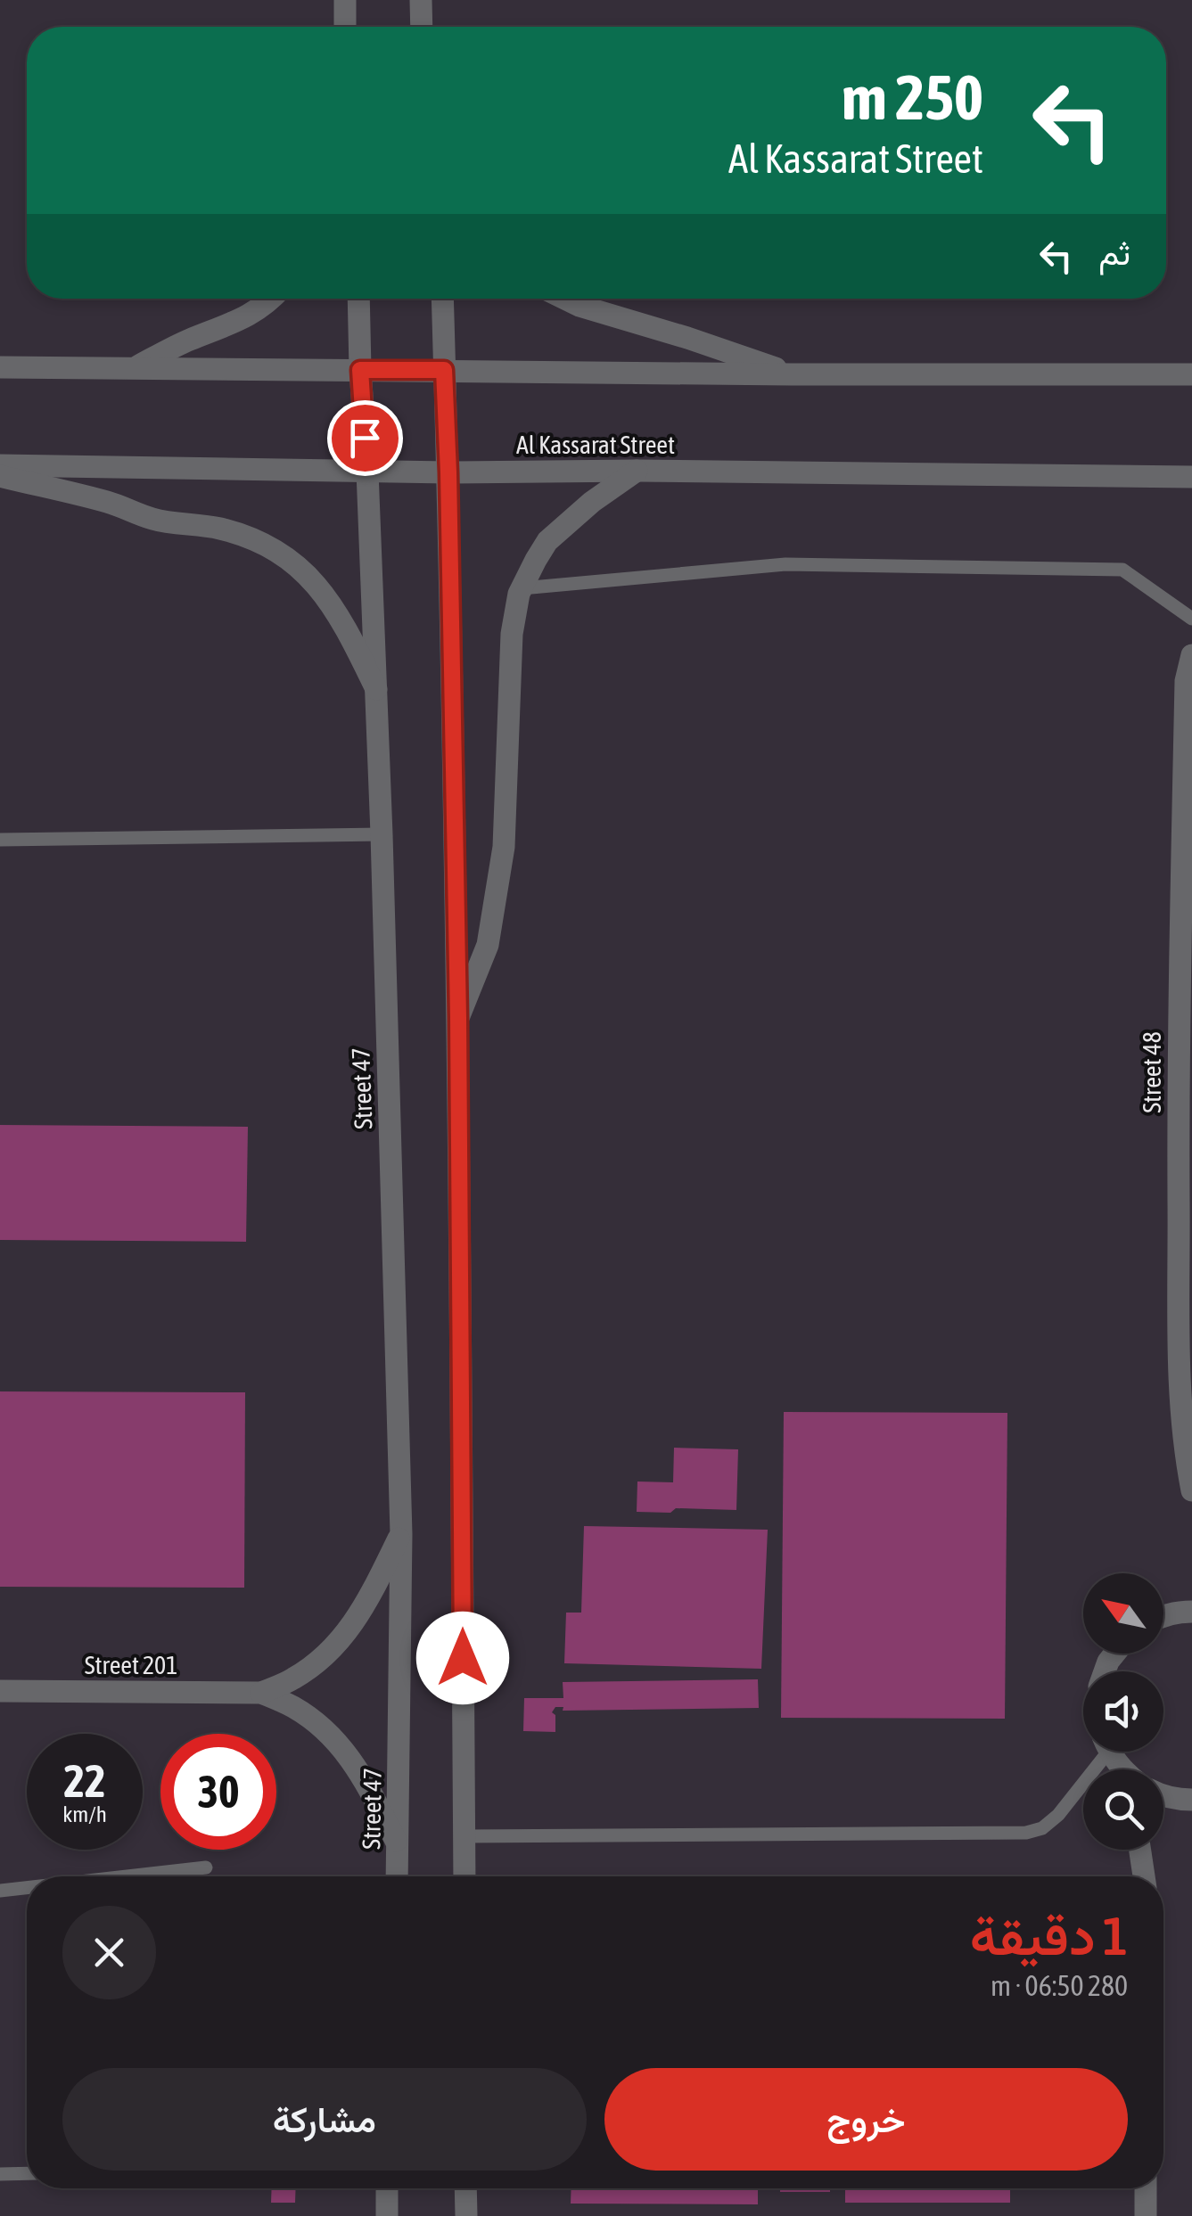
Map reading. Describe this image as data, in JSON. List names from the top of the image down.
{
  "streets": {
    "street": [
      "Al Kassarat Street",
      "Street 48",
      "Street 47",
      "Street 201"
    ]
  },
  "crossings": [
    ["Al Kassarat Street", "Street 47"],
    ["Street 47", "Street 201"]
  ],
  "north": "top left",
  "page": {
    "turn": ["250 m", "Al Kassarat Street"],
    "then": "ثم",
    "speed": "22 km/h",
    "limit": "30",
    "heading": ["1 دقيقة", "280 m · 06:50"],
    "buttons": ["خروج", "مشاركة"]
  }
}
